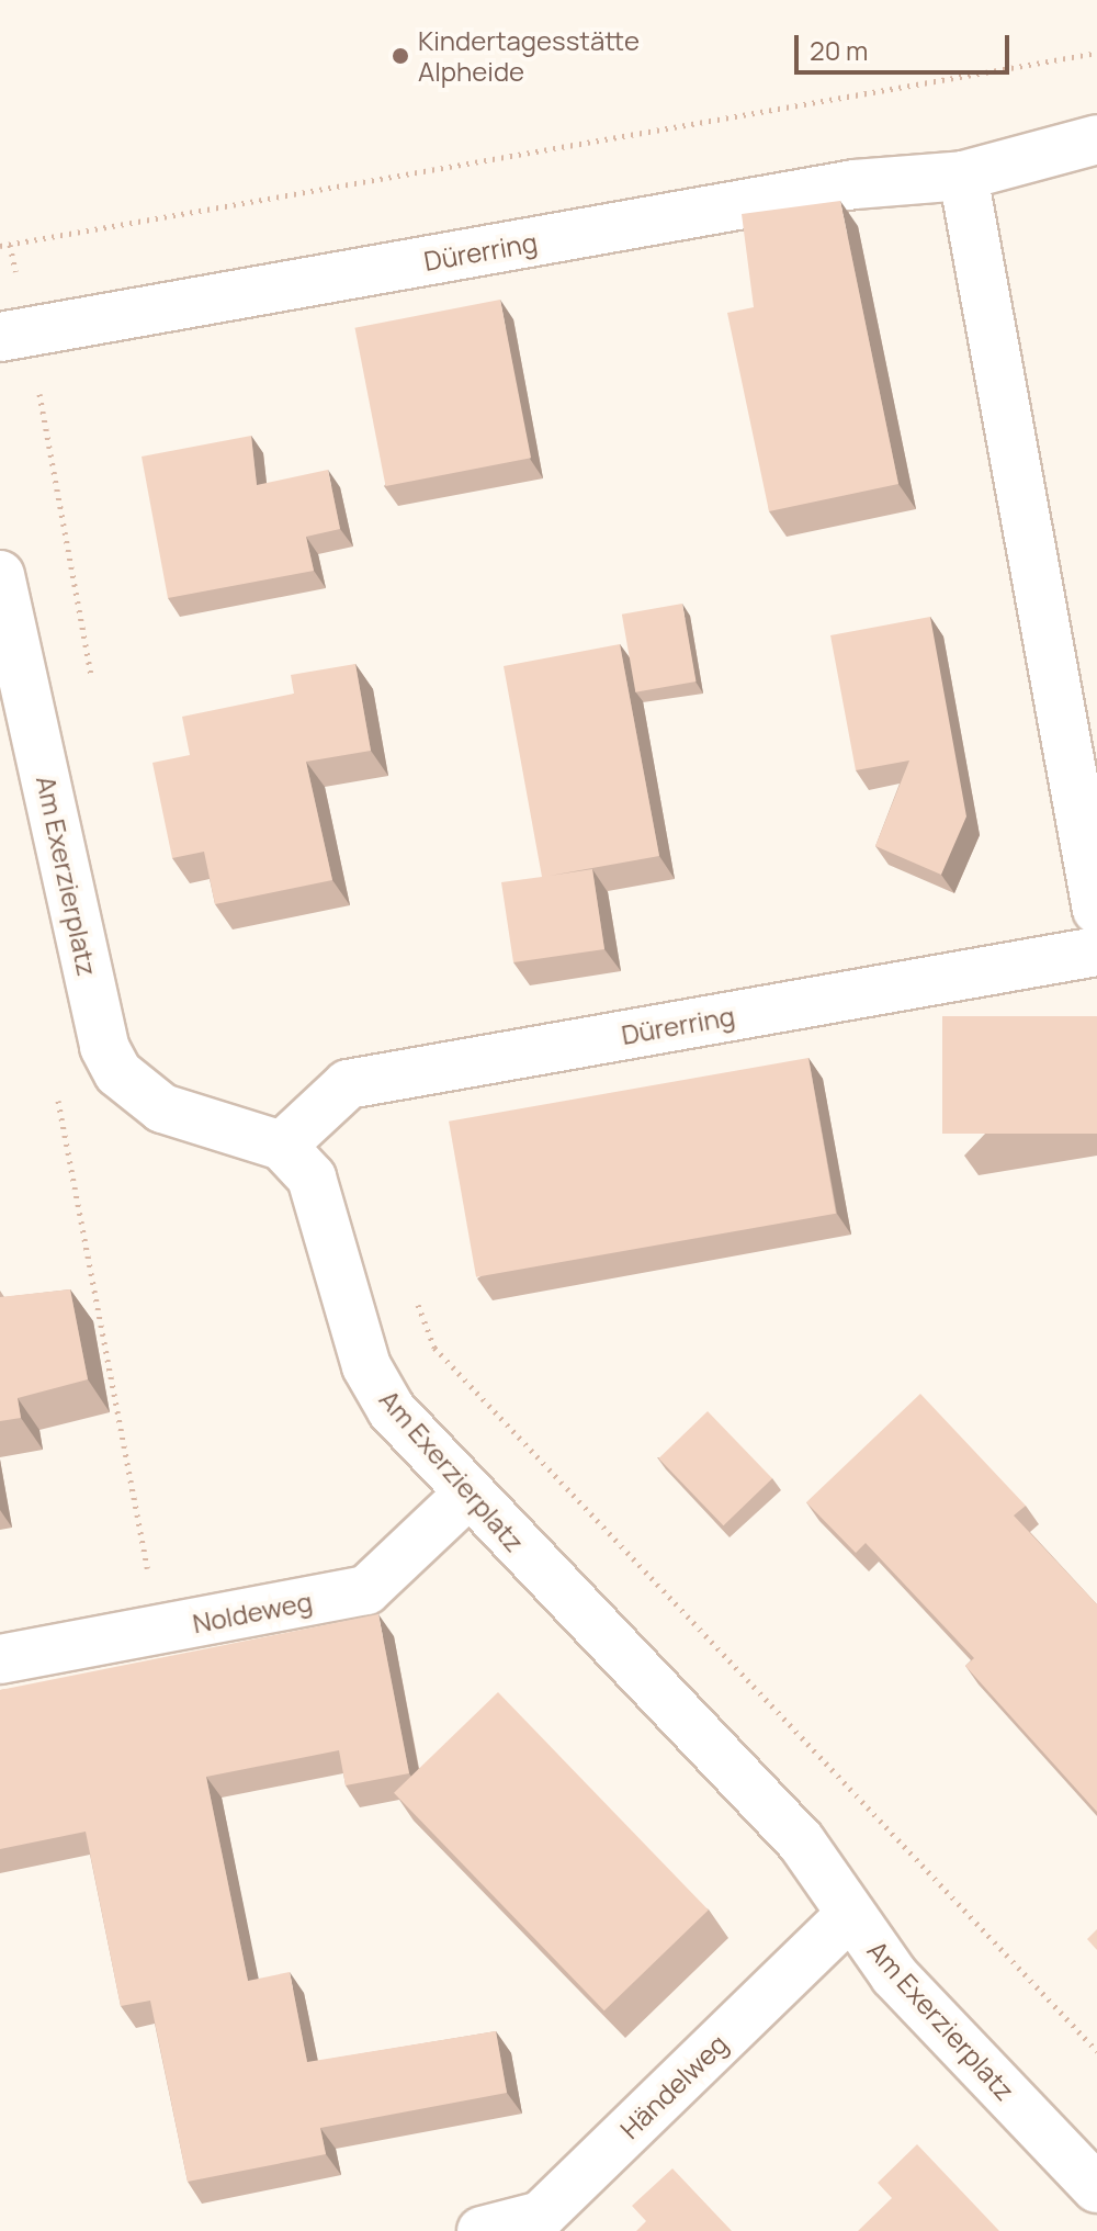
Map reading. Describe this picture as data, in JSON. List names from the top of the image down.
{
  "streets": {
    "street": [
      "Dürerring",
      "Am Exerzierplatz",
      "Noldeweg",
      "Händelweg"
    ]
  },
  "crossings": [
    ["Dürerring", "Am Exerzierplatz"],
    ["Am Exerzierplatz", "Noldeweg"],
    ["Am Exerzierplatz", "Händelweg"]
  ],
  "places": ["Kindertagesstätte Alpheide"],
  "scale_bar": "20 m"
}
